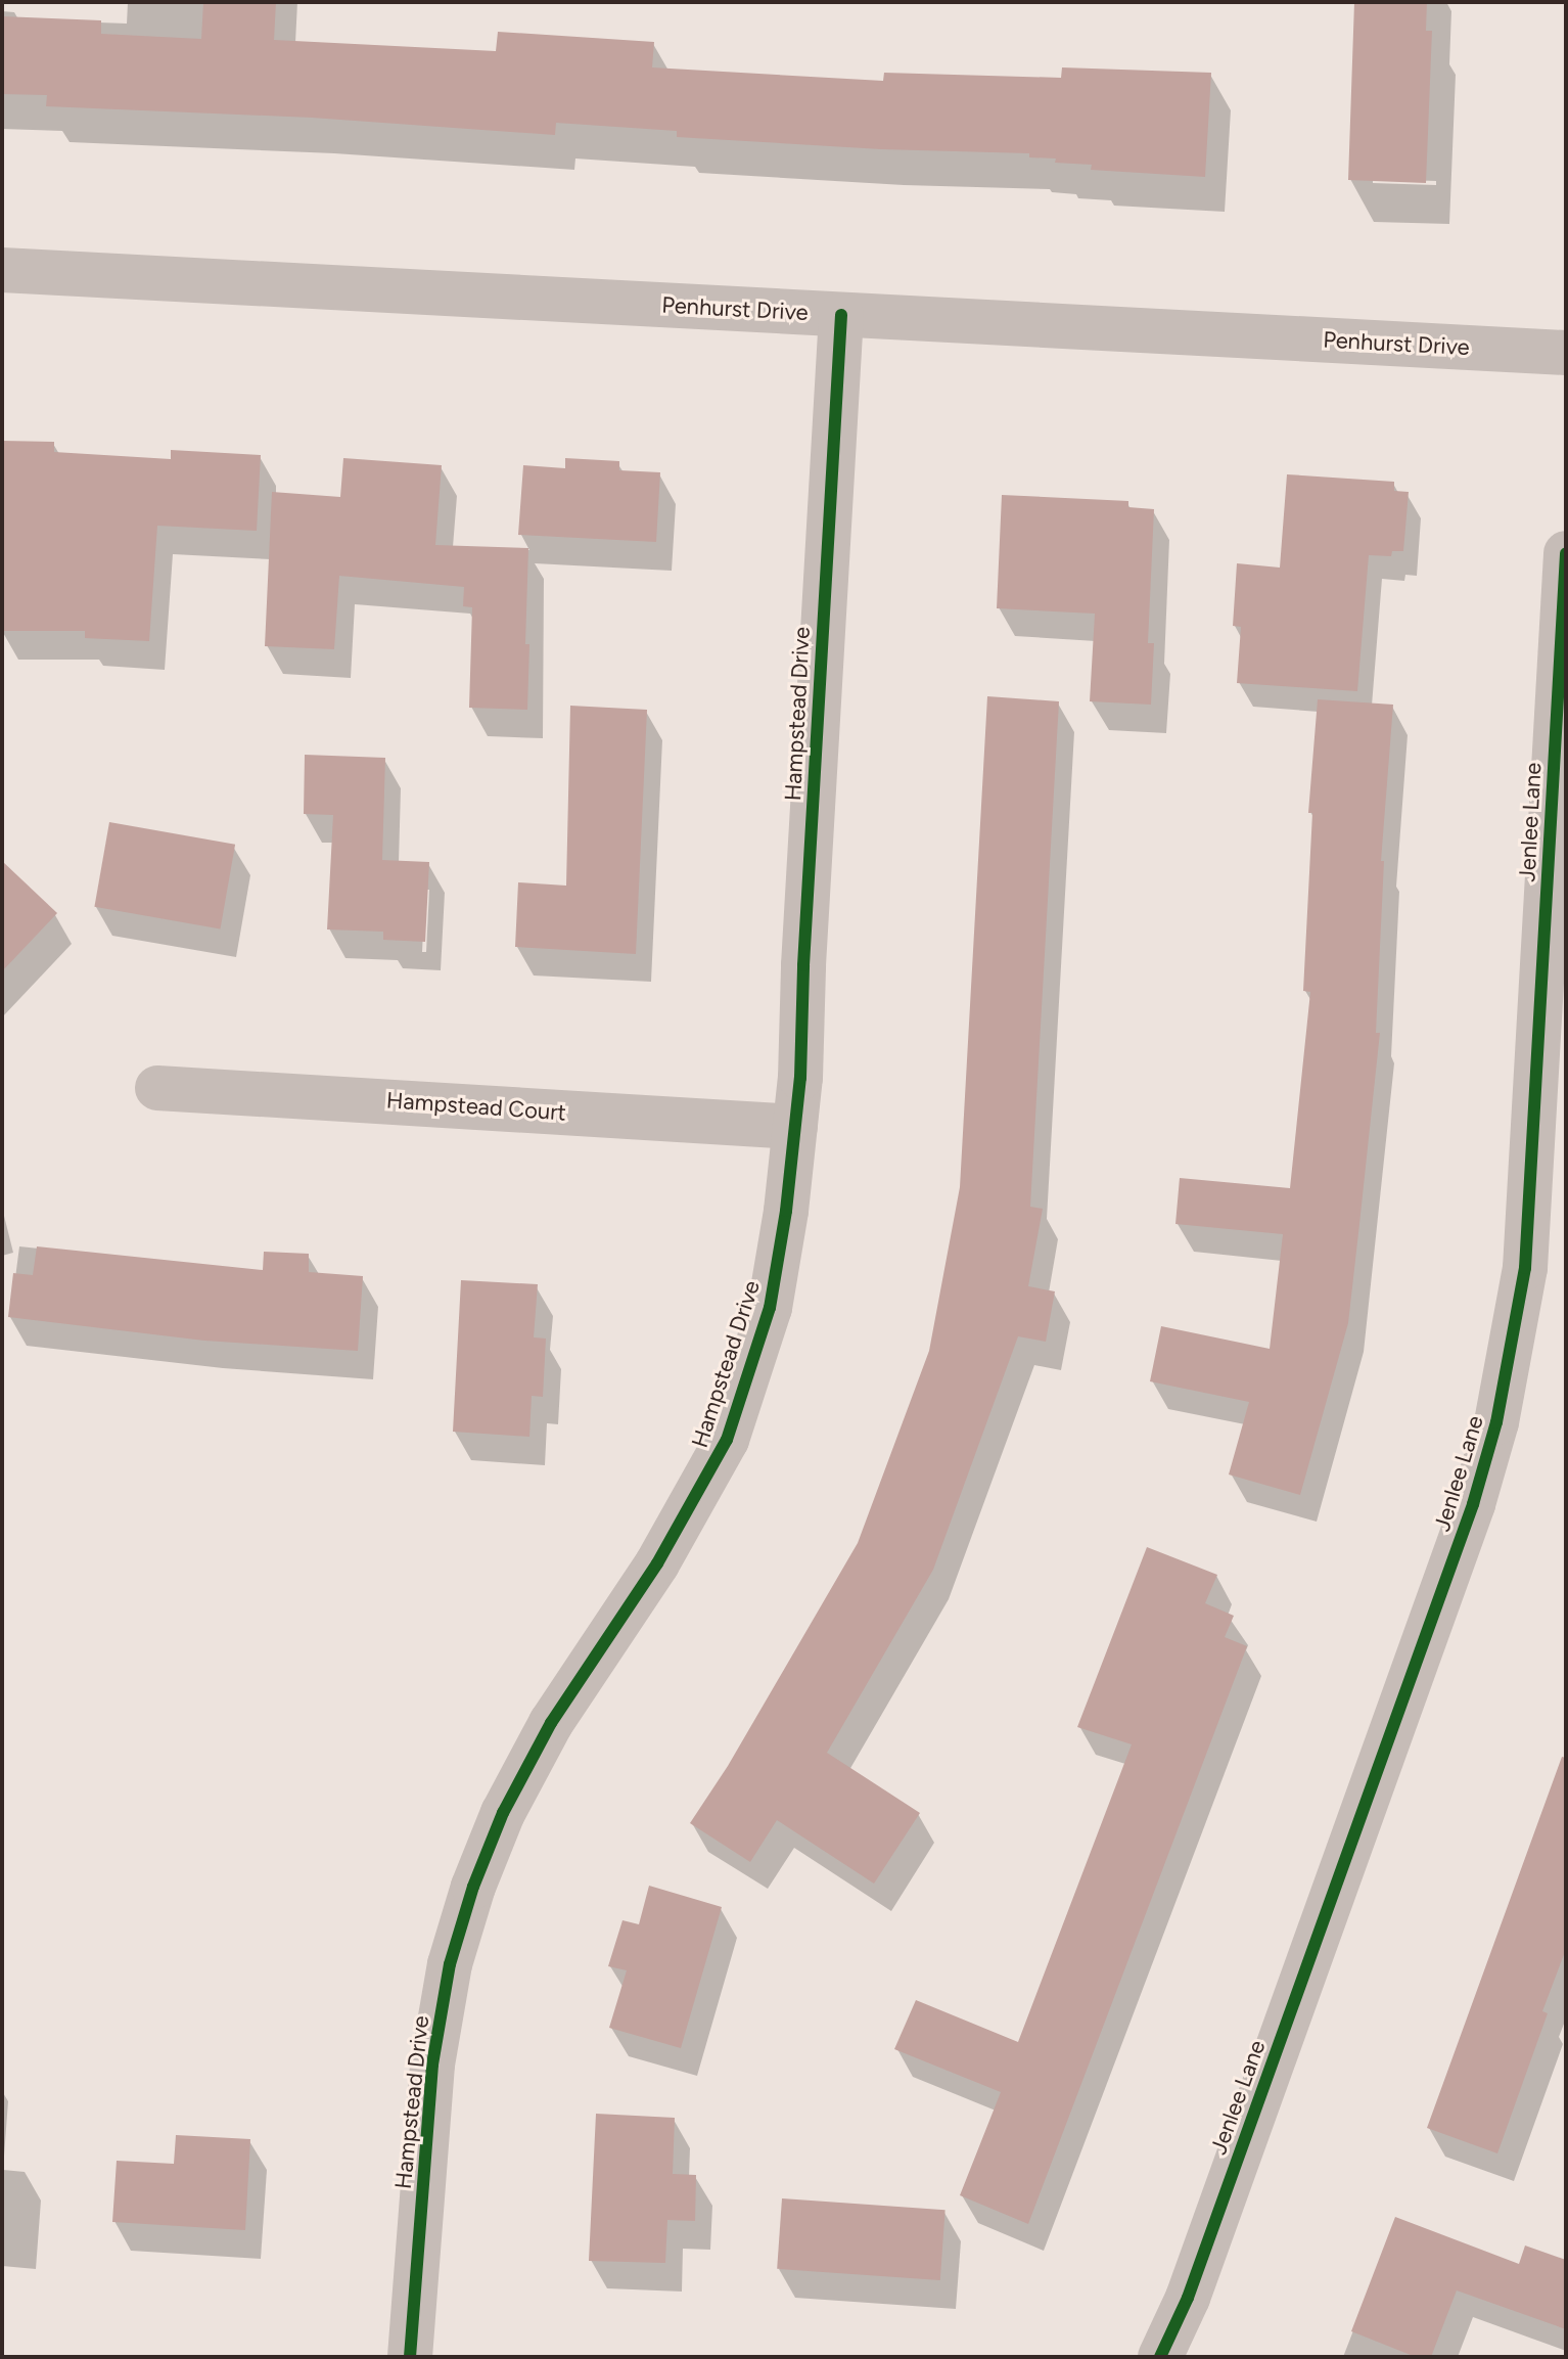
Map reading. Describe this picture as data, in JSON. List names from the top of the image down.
{
  "streets": {
    "street": [
      "Penhurst Drive",
      "Hampstead Drive",
      "Jenlee Lane",
      "Hampstead Court"
    ]
  },
  "crossings": [
    ["Penhurst Drive", "Hampstead Drive"],
    ["Hampstead Drive", "Hampstead Court"]
  ]
}
